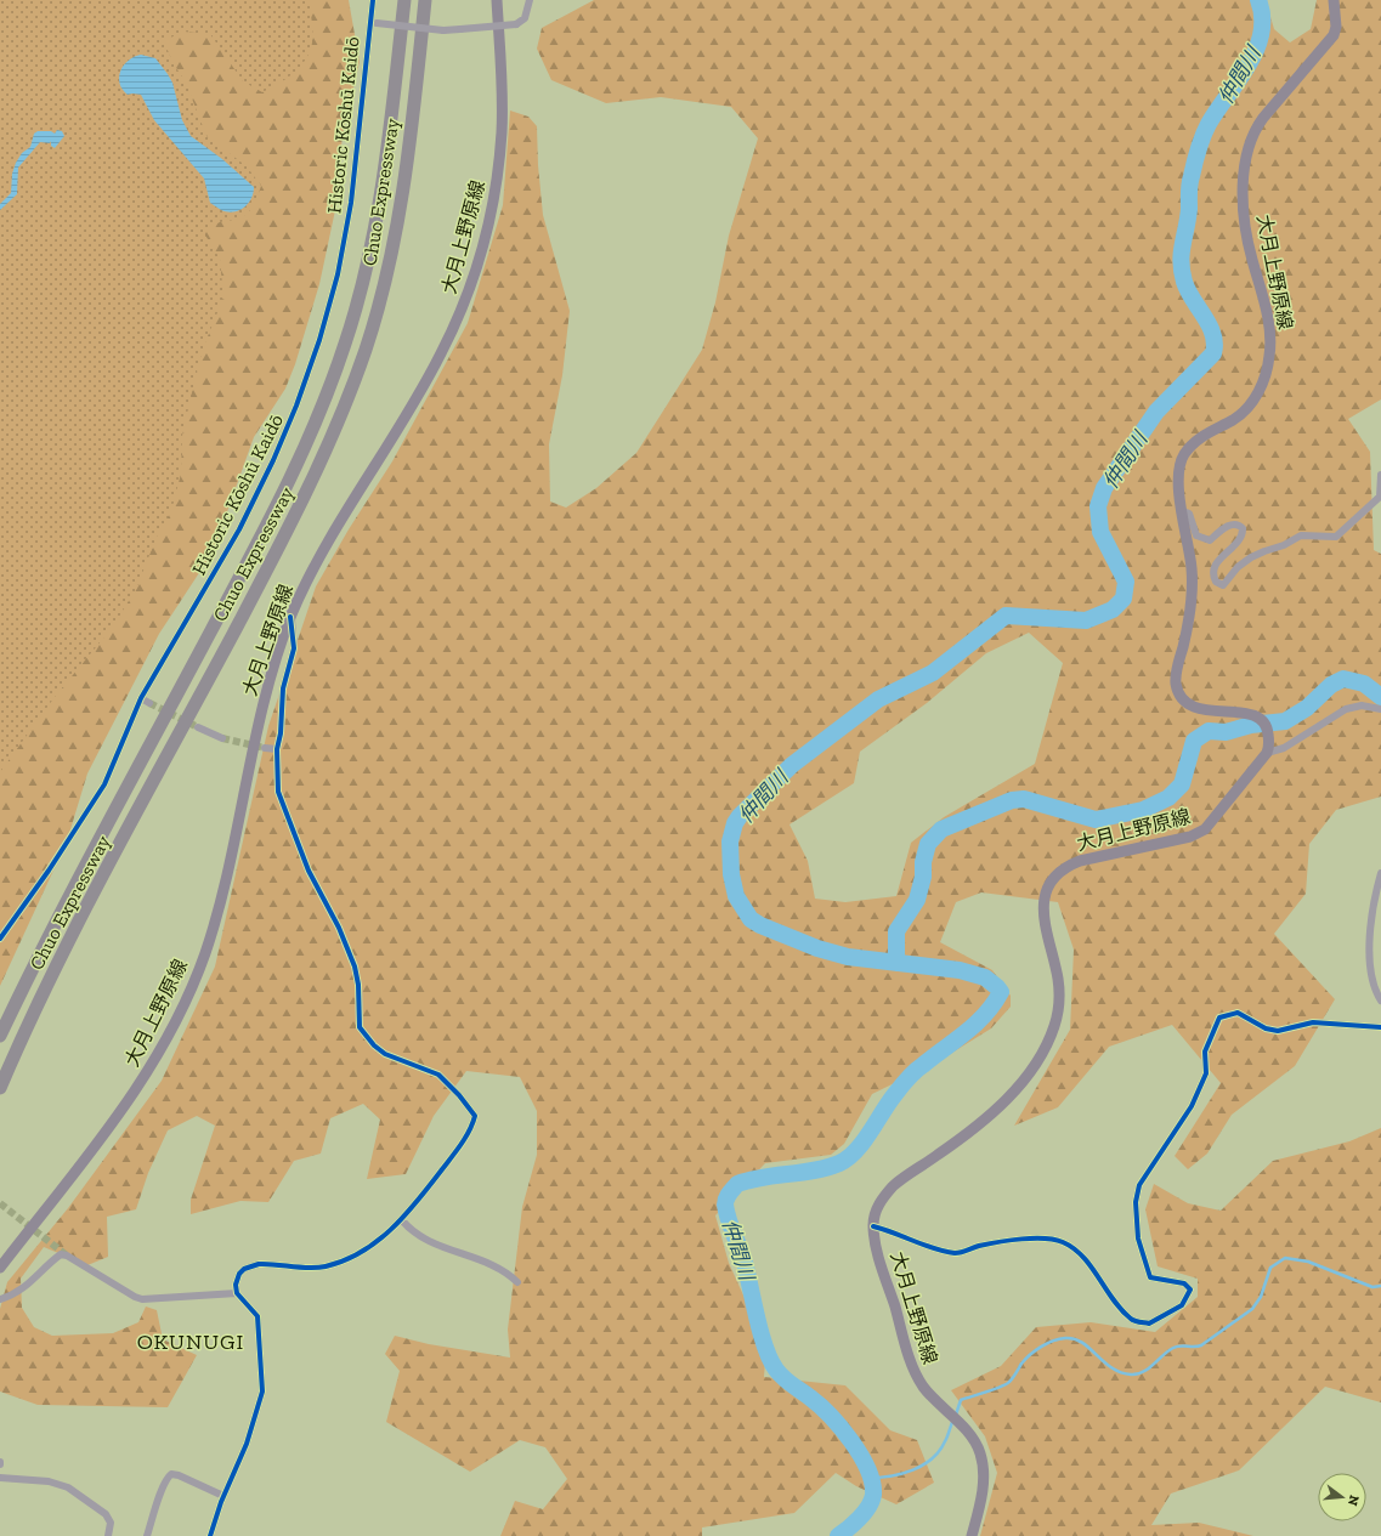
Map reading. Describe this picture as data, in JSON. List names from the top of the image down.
{
  "streets": {
    "highway": ["Chuo Expressway"],
    "main road": ["大月上野原線"],
    "street": ["Historic Kōshū Kaidō"]
  },
  "districts": ["OKUNUGI"],
  "water": ["仲間川"],
  "north": "right"
}
